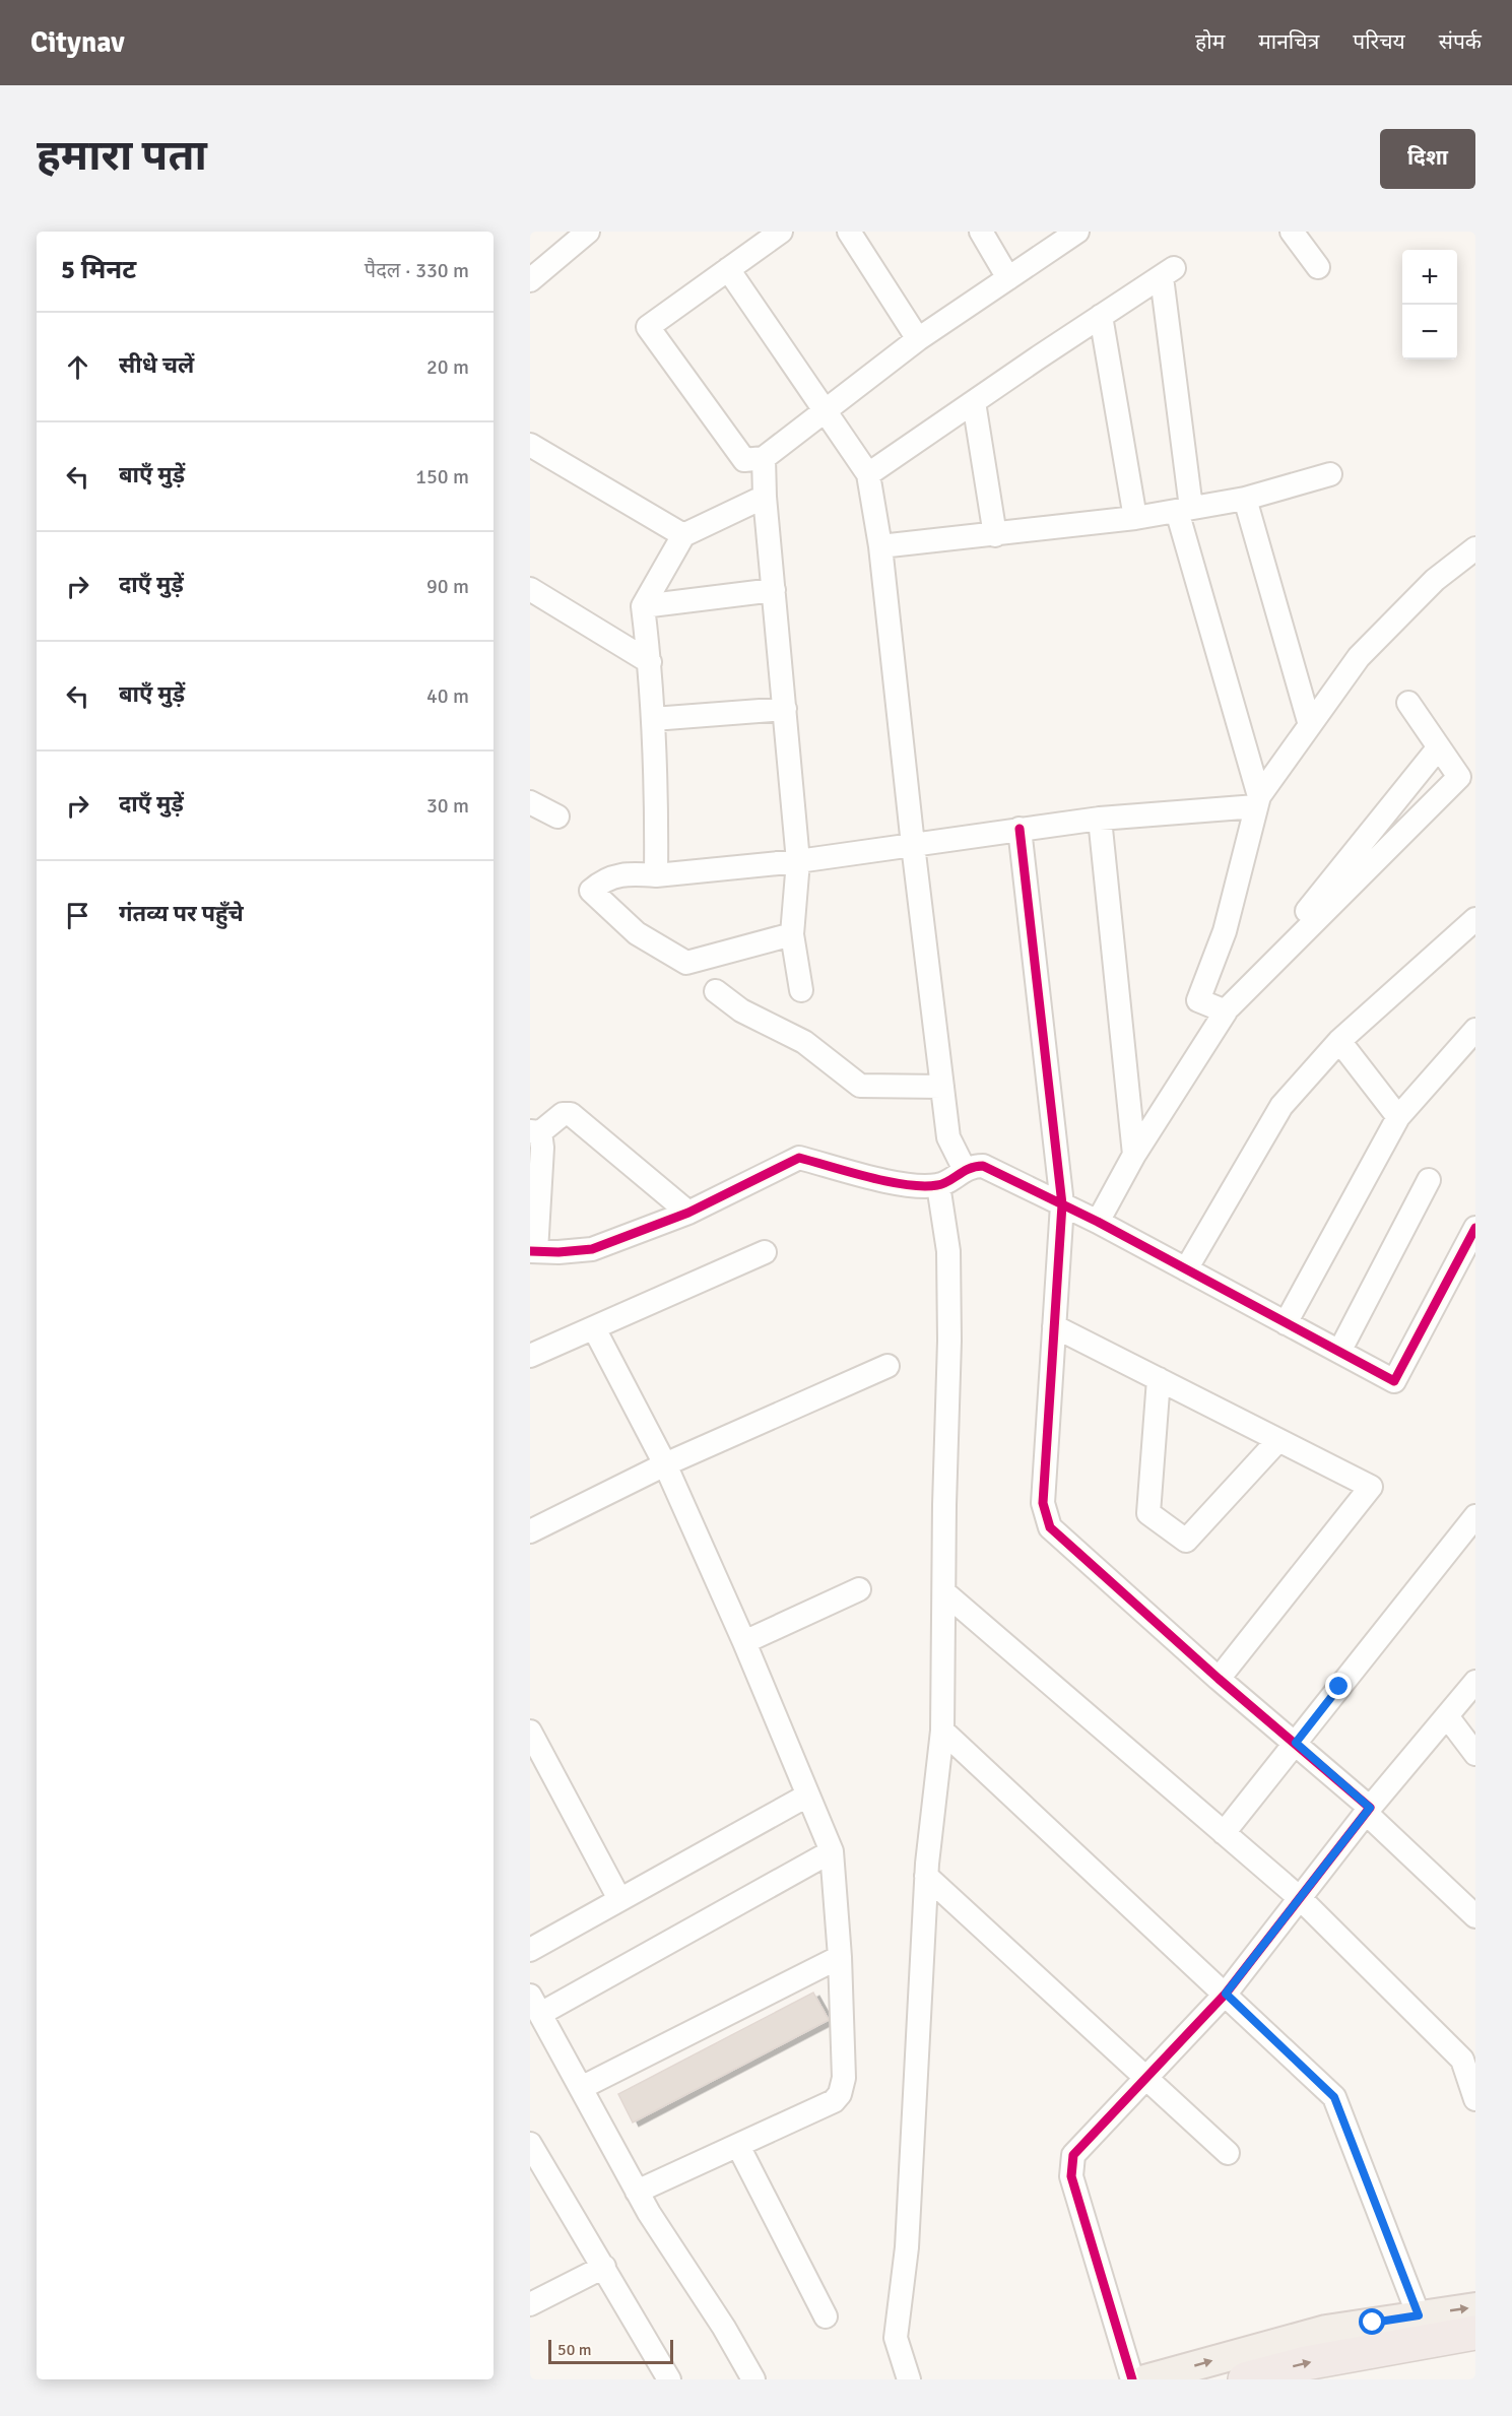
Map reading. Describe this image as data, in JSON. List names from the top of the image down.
{
  "scale_bar": "50 m",
  "page": {
    "header": "Citynav",
    "nav": [
      "होम",
      "मानचित्र",
      "परिचय",
      "संपर्क"
    ],
    "buttons": "दिशा",
    "title": "हमारा पता",
    "heading": ["5 मिनट", "पैदल · 330 m"],
    "map_buttons": ["+", "−"],
    "list": [
      ["सीधे चलें", "20 m"],
      ["बाएँ मुड़ें", "150 m"],
      ["दाएँ मुड़ें", "90 m"],
      ["बाएँ मुड़ें", "40 m"],
      ["दाएँ मुड़ें", "30 m"],
      "गंतव्य पर पहुँचे"
    ],
    "scale": "50 m"
  }
}
